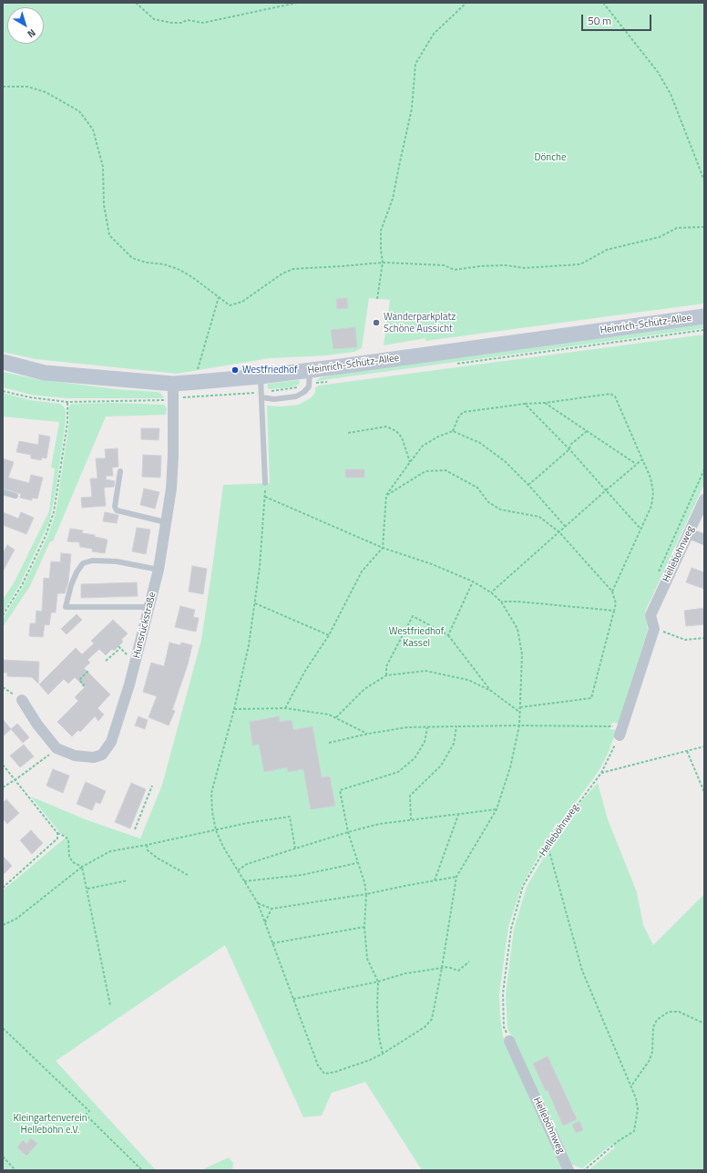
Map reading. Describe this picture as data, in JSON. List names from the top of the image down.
{
  "streets": {
    "main road": ["Heinrich-Schütz-Allee"],
    "street": ["Helleböhnweg", "Hunsrückstraße"]
  },
  "crossings": [
    ["Heinrich-Schütz-Allee", "Hunsrückstraße"]
  ],
  "parks": ["Dönche", "Westfriedhof Kassel", "Kleingartenverein Helleböhn e.V."],
  "places": ["Wanderparkplatz Schöne Aussicht", "Westfriedhof"],
  "scale_bar": "50 m",
  "north": "bottom right"
}
